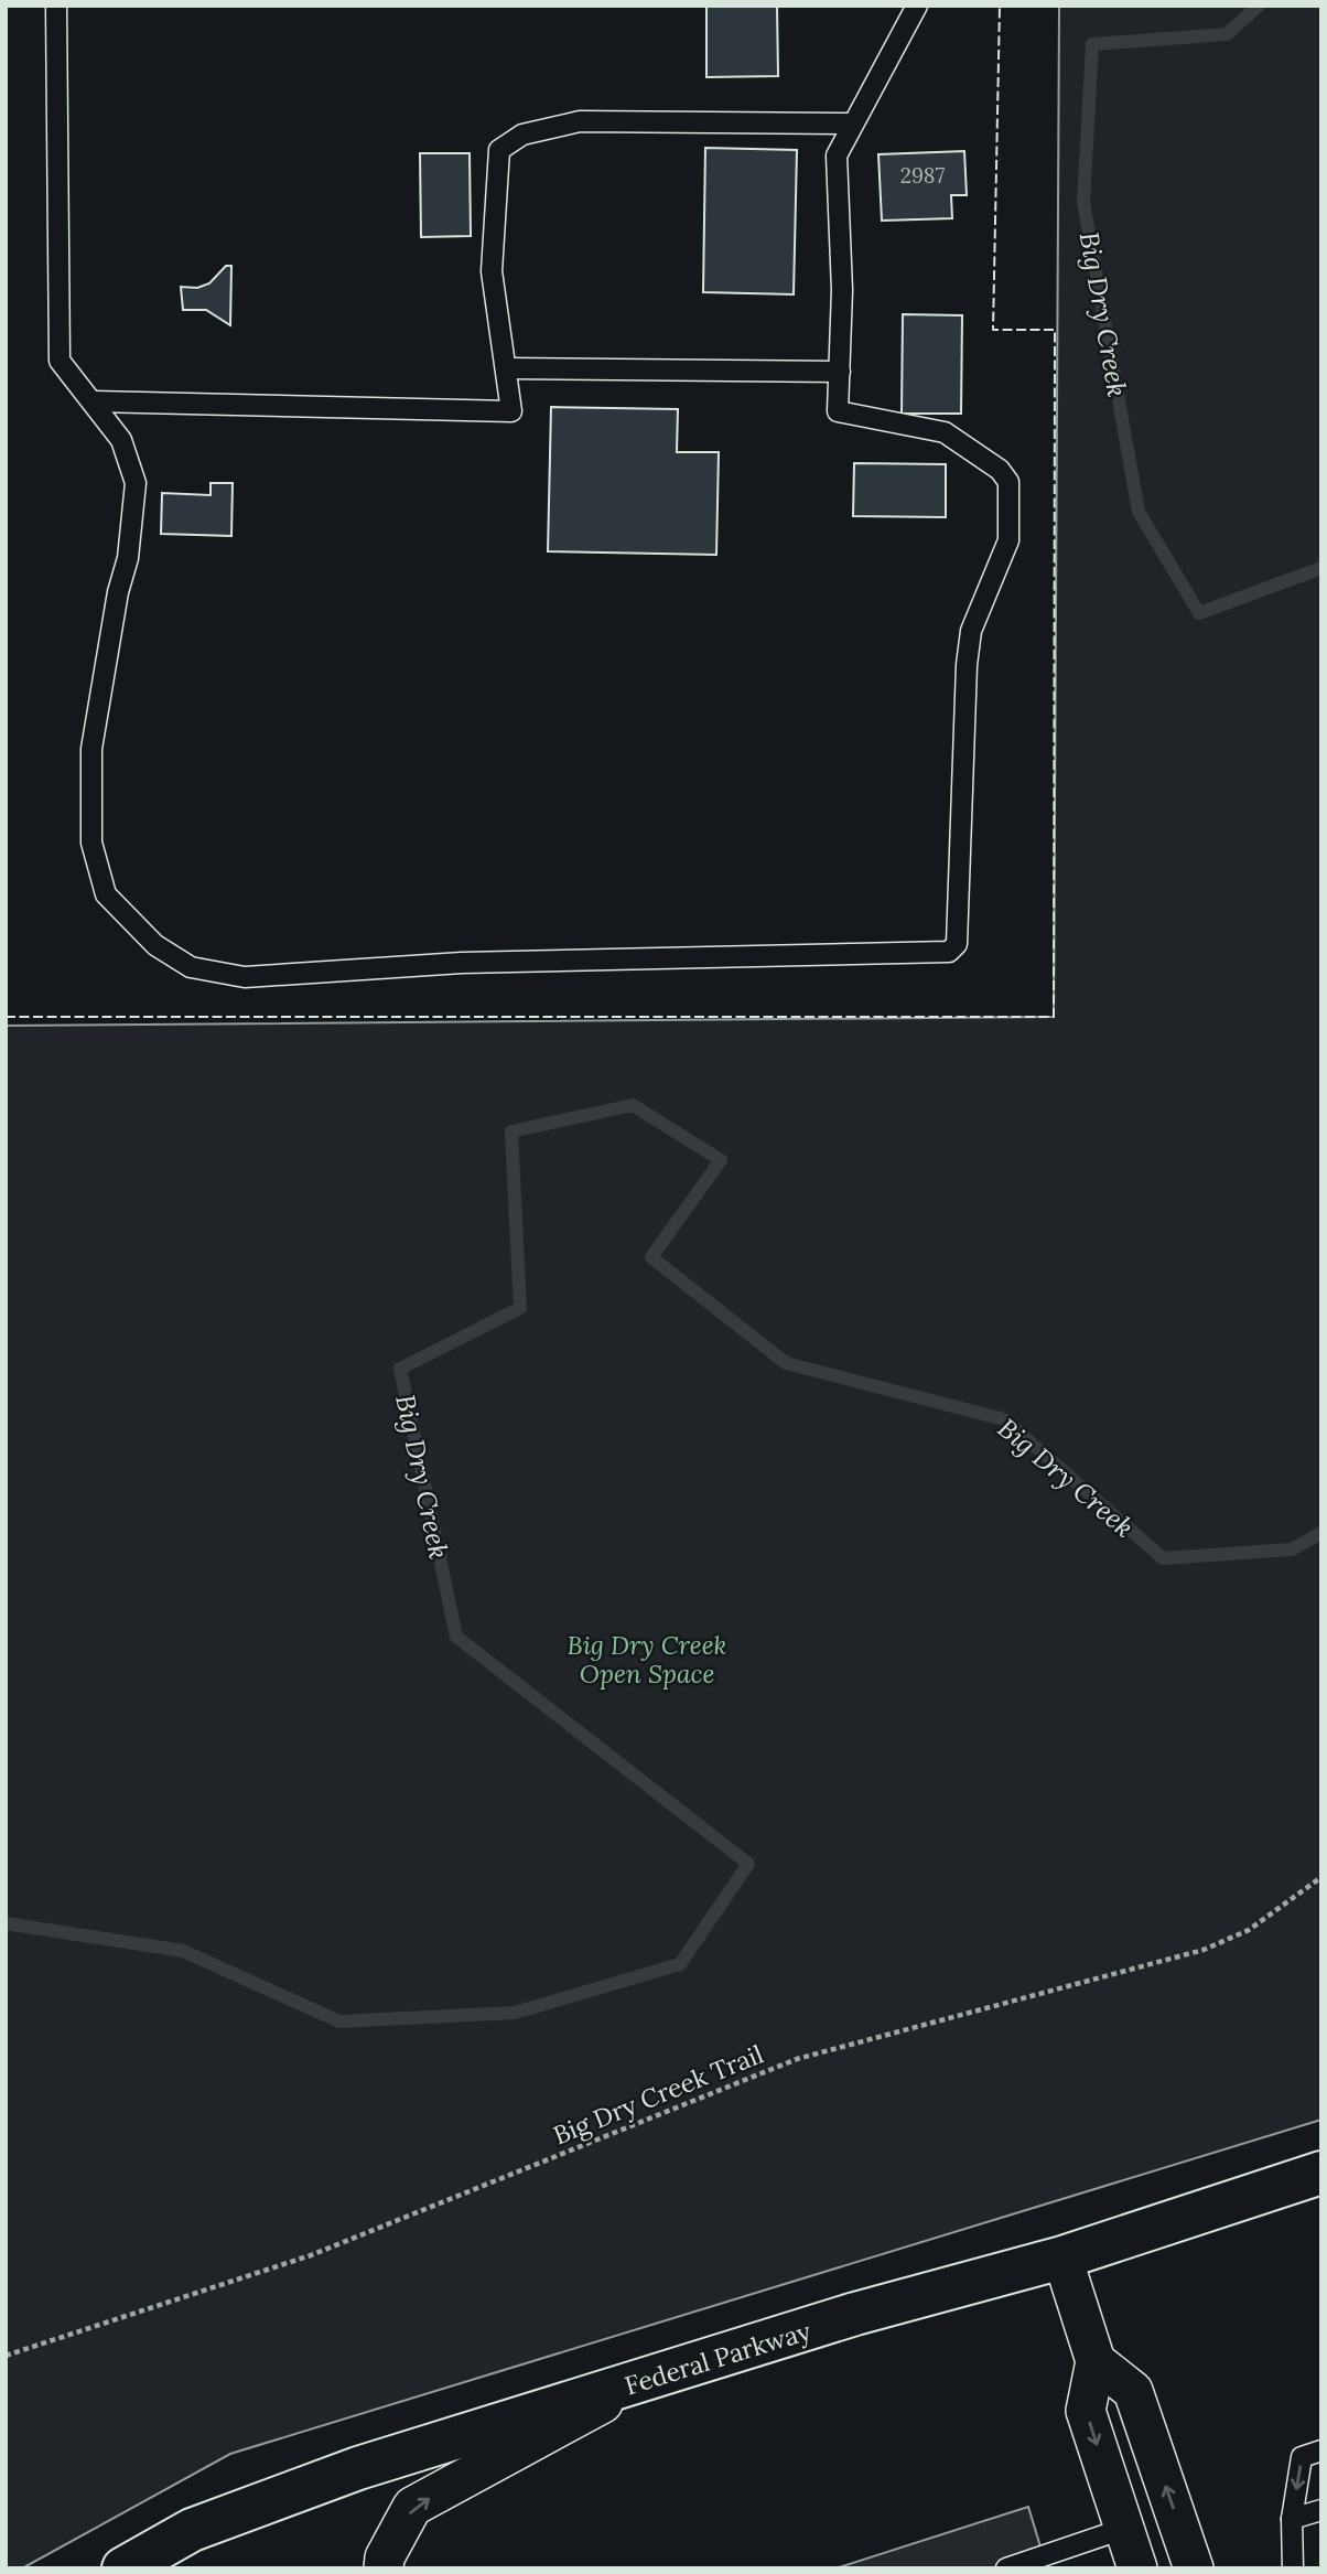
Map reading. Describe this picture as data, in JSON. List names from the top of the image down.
{
  "streets": {
    "main road": ["Federal Parkway"],
    "path": ["Big Dry Creek Trail"]
  },
  "water": ["Big Dry Creek"],
  "parks": ["Big Dry Creek Open Space"],
  "house_numbers": ["2987"]
}
